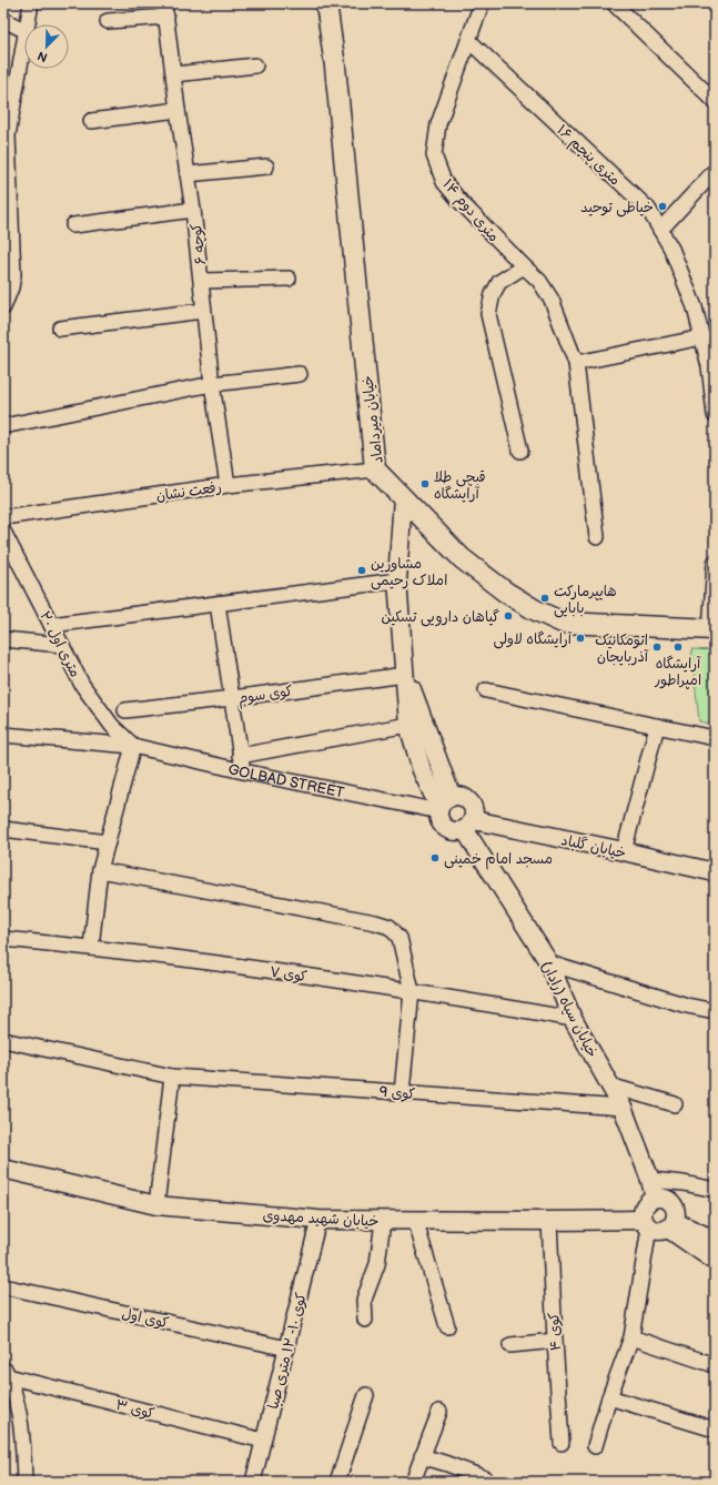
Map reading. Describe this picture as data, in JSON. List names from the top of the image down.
{
  "streets": {
    "main road": ["خیابان میرداماد"],
    "street": [
      "۱۶ متری پنجم",
      "۱۴ متری دوم",
      "کوچه ۶",
      "رفعت نشان",
      "۲۰ متری اول",
      "کوی سوم",
      "GOLBAD STREET",
      "خیابان گلباد",
      "کوی ۷",
      "خیابان سپاه (رادار)",
      "کوی 9",
      "خیابان شهید مهدوی",
      "کوی اول",
      "کوی ۴",
      "کوی ۱۰- ۱۲ متری صبا",
      "کوی ۳"
    ]
  },
  "crossings": [
    ["۱۶ متری پنجم", "۱۴ متری دوم"],
    ["کوچه ۶", "رفعت نشان"],
    ["خیابان میرداماد", "رفعت نشان"],
    ["۲۰ متری اول", "GOLBAD STREET"],
    ["GOLBAD STREET", "خیابان گلباد"],
    ["GOLBAD STREET", "خیابان سپاه (رادار)"],
    ["خیابان گلباد", "خیابان سپاه (رادار)"],
    ["کوی ۷", "خیابان سپاه (رادار)"],
    ["خیابان سپاه (رادار)", "کوی 9"],
    ["خیابان سپاه (رادار)", "خیابان شهید مهدوی"],
    ["خیابان شهید مهدوی", "کوی ۴"],
    ["خیابان شهید مهدوی", "کوی ۱۰- ۱۲ متری صبا"],
    ["کوی اول", "کوی ۱۰- ۱۲ متری صبا"],
    ["کوی ۱۰- ۱۲ متری صبا", "کوی ۳"]
  ],
  "places": [
    "خیاطی توحید",
    "قیچی طلا آرایشگاه",
    "مشاورین املاک رحیمی",
    "هایپرمارکت بابایی",
    "گیاهان دارویی تسکین",
    "آرایشگاه لاولی",
    "اتومکانیک آذربایجان",
    "آرایشگاه امپراطور",
    "مسجد امام خمینی"
  ],
  "north": "bottom left"
}
